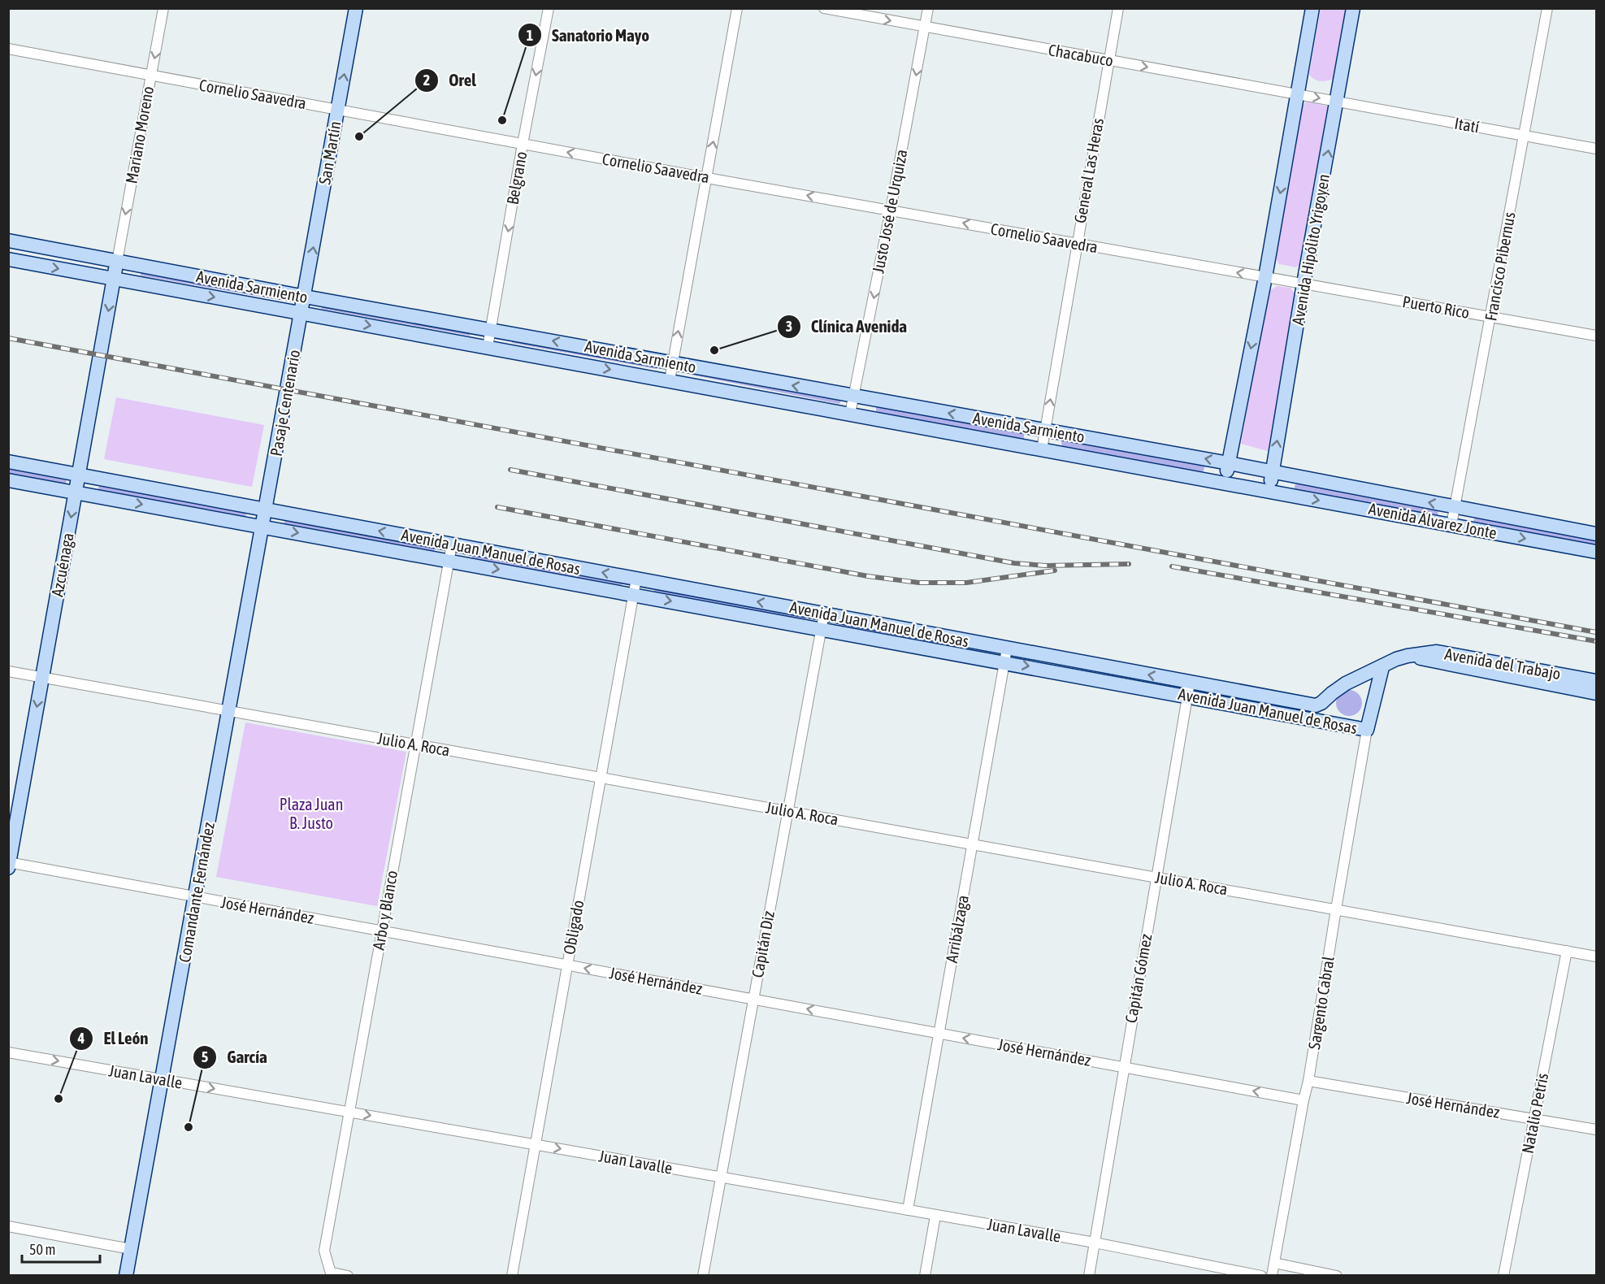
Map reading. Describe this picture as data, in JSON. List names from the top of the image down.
{
  "streets": {
    "main road": [
      "San Martín",
      "Avenida Hipólito Yrigoyen",
      "Avenida Sarmiento",
      "Pasaje Centenario",
      "Avenida Álvarez Jonte",
      "Avenida Juan Manuel de Rosas",
      "Azcuénaga",
      "Avenida del Trabajo",
      "Comandante Fernández"
    ],
    "street": [
      "Chacabuco",
      "Cornelio Saavedra",
      "Itatí",
      "Mariano Moreno",
      "General Las Heras",
      "Belgrano",
      "Justo José de Urquiza",
      "Francisco Pibernus",
      "Puerto Rico",
      "Julio A. Roca",
      "José Hernández",
      "Arbo y Blanco",
      "Obligado",
      "Arribálzaga",
      "Capitán Diz",
      "Capitán Gómez",
      "Sargento Cabral",
      "Juan Lavalle",
      "Natalio Petris"
    ]
  },
  "crossings": [
    ["Chacabuco", "Itatí"],
    ["Chacabuco", "General Las Heras"],
    ["Chacabuco", "Justo José de Urquiza"],
    ["Chacabuco", "Avenida Hipólito Yrigoyen"],
    ["Cornelio Saavedra", "Mariano Moreno"],
    ["Cornelio Saavedra", "San Martín"],
    ["Cornelio Saavedra", "General Las Heras"],
    ["Cornelio Saavedra", "Belgrano"],
    ["Cornelio Saavedra", "Justo José de Urquiza"],
    ["Cornelio Saavedra", "Avenida Hipólito Yrigoyen"],
    ["Cornelio Saavedra", "Puerto Rico"],
    ["Itatí", "Avenida Hipólito Yrigoyen"],
    ["Itatí", "Francisco Pibernus"],
    ["Mariano Moreno", "Avenida Sarmiento"],
    ["Mariano Moreno", "Azcuénaga"],
    ["San Martín", "Avenida Sarmiento"],
    ["San Martín", "Pasaje Centenario"],
    ["General Las Heras", "Avenida Sarmiento"],
    ["Belgrano", "Avenida Sarmiento"],
    ["Justo José de Urquiza", "Avenida Sarmiento"],
    ["Avenida Hipólito Yrigoyen", "Avenida Sarmiento"],
    ["Avenida Hipólito Yrigoyen", "Puerto Rico"],
    ["Avenida Hipólito Yrigoyen", "Avenida Álvarez Jonte"],
    ["Francisco Pibernus", "Puerto Rico"],
    ["Francisco Pibernus", "Avenida Álvarez Jonte"],
    ["Avenida Sarmiento", "Pasaje Centenario"],
    ["Avenida Sarmiento", "Avenida Álvarez Jonte"],
    ["Avenida Sarmiento", "Azcuénaga"],
    ["Pasaje Centenario", "Avenida Juan Manuel de Rosas"],
    ["Pasaje Centenario", "Comandante Fernández"],
    ["Avenida Juan Manuel de Rosas", "Azcuénaga"],
    ["Avenida Juan Manuel de Rosas", "Avenida del Trabajo"],
    ["Avenida Juan Manuel de Rosas", "Comandante Fernández"],
    ["Avenida Juan Manuel de Rosas", "Arbo y Blanco"],
    ["Avenida Juan Manuel de Rosas", "Obligado"],
    ["Avenida Juan Manuel de Rosas", "Arribálzaga"],
    ["Avenida Juan Manuel de Rosas", "Capitán Diz"],
    ["Avenida Juan Manuel de Rosas", "Capitán Gómez"],
    ["Avenida Juan Manuel de Rosas", "Sargento Cabral"],
    ["Azcuénaga", "Julio A. Roca"],
    ["Azcuénaga", "José Hernández"],
    ["Julio A. Roca", "Comandante Fernández"],
    ["Julio A. Roca", "Arbo y Blanco"],
    ["Julio A. Roca", "Obligado"],
    ["Julio A. Roca", "Arribálzaga"],
    ["Julio A. Roca", "Capitán Diz"],
    ["Julio A. Roca", "Capitán Gómez"],
    ["Julio A. Roca", "Sargento Cabral"],
    ["Julio A. Roca", "Natalio Petris"],
    ["Comandante Fernández", "José Hernández"],
    ["Comandante Fernández", "Juan Lavalle"],
    ["José Hernández", "Arbo y Blanco"],
    ["José Hernández", "Obligado"],
    ["José Hernández", "Arribálzaga"],
    ["José Hernández", "Capitán Diz"],
    ["José Hernández", "Capitán Gómez"],
    ["José Hernández", "Sargento Cabral"],
    ["José Hernández", "Natalio Petris"],
    ["Arbo y Blanco", "Juan Lavalle"],
    ["Obligado", "Juan Lavalle"],
    ["Arribálzaga", "Juan Lavalle"],
    ["Capitán Diz", "Juan Lavalle"],
    ["Capitán Gómez", "Juan Lavalle"]
  ],
  "one_way": [
    "Chacabuco",
    "Cornelio Saavedra",
    "Mariano Moreno",
    "San Martín",
    "General Las Heras",
    "Belgrano",
    "Justo José de Urquiza",
    "Azcuénaga",
    "José Hernández",
    "Juan Lavalle"
  ],
  "parks": ["Plaza Juan B. Justo"],
  "places": [
    "Sanatorio Mayo",
    "Orel",
    "Clínica Avenida",
    "El León",
    "García"
  ],
  "scale_bar": "50 m"
}
